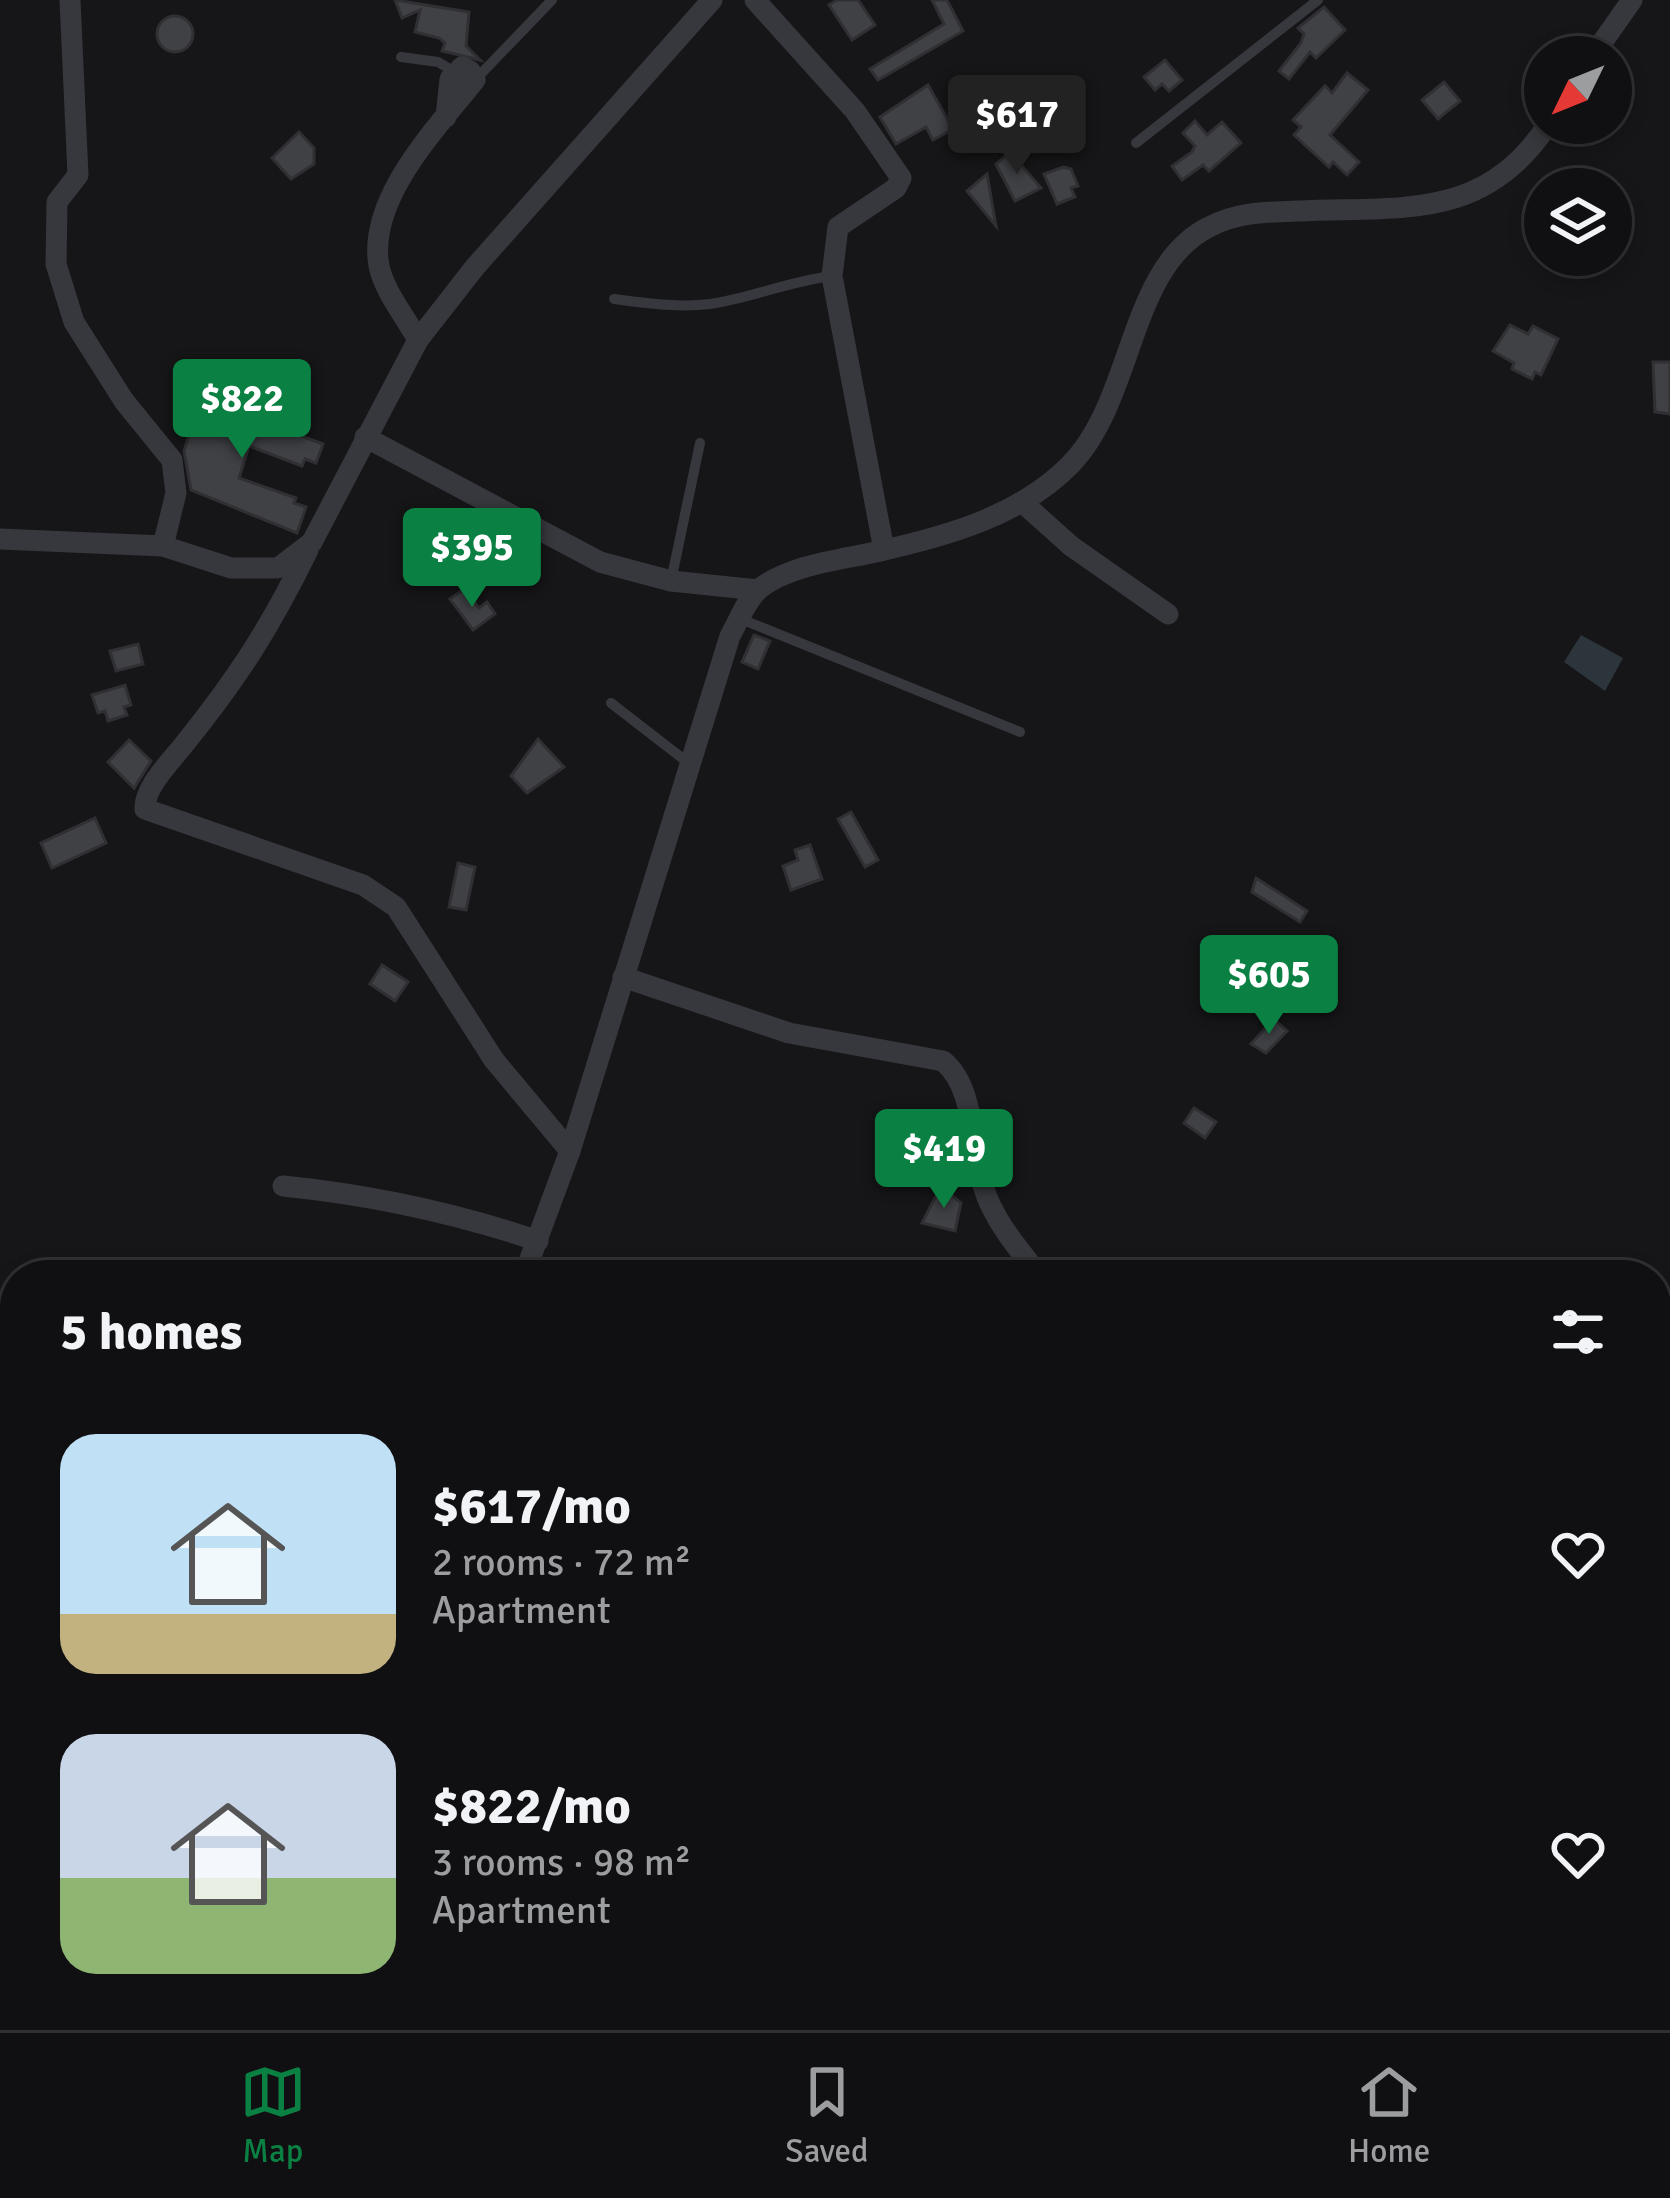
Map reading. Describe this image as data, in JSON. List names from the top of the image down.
{
  "north": "bottom left",
  "page": {
    "price": [
      "$617",
      "$822",
      "$395",
      "$605",
      "$419"
    ],
    "heading": "5 homes",
    "list": [
      {
        "name": "$617/mo",
        "note": "2 rooms · 72 m² · Apartment"
      },
      {
        "name": "$822/mo",
        "note": "3 rooms · 98 m² · Apartment"
      }
    ],
    "tabs": ["Map", "Saved", "Home"]
  }
}
